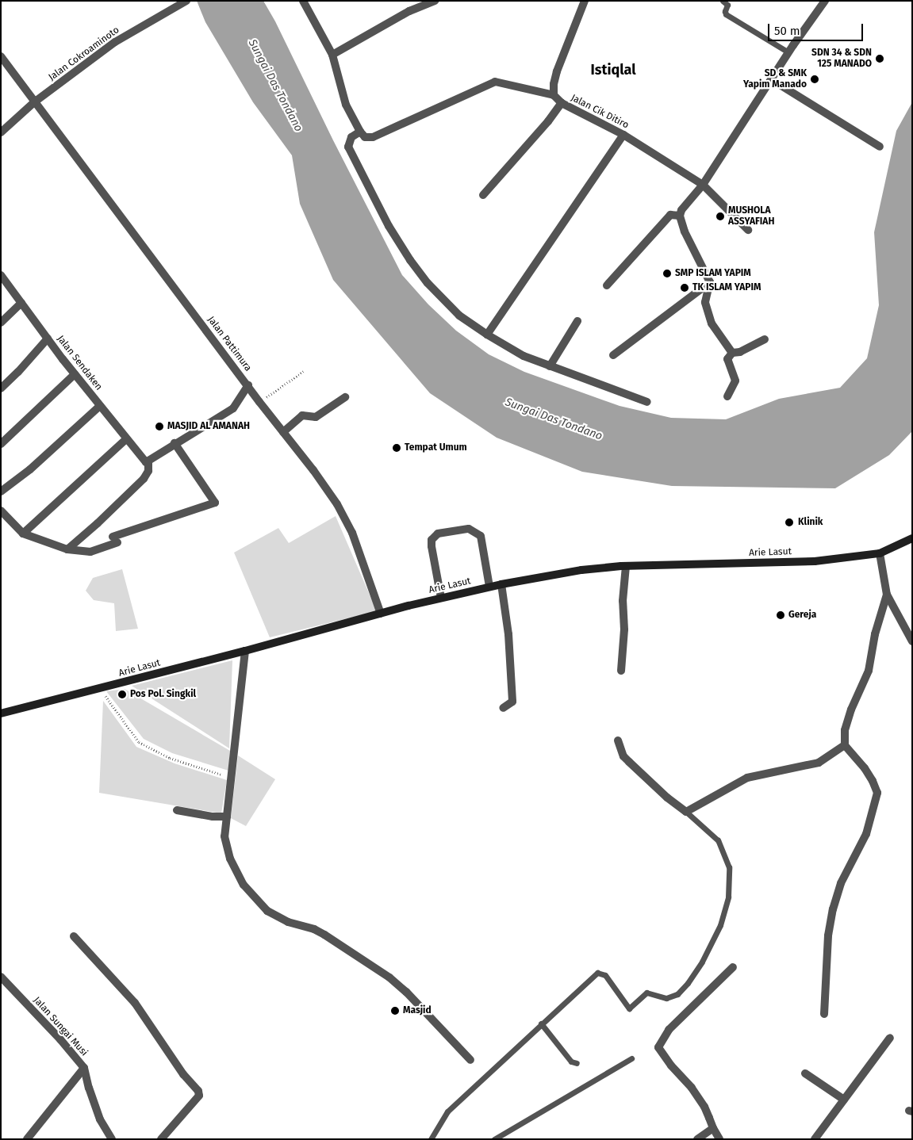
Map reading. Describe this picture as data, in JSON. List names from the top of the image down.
{
  "streets": {
    "main road": ["Arie Lasut"],
    "street": [
      "Jalan Cokroaminoto",
      "Jalan Cik Ditiro",
      "Jalan Pattimura",
      "Jalan Sendaken",
      "Jalan Sungai Musi"
    ]
  },
  "crossings": [
    ["Jalan Cokroaminoto", "Jalan Pattimura"],
    ["Jalan Pattimura", "Arie Lasut"]
  ],
  "districts": ["Istiqlal"],
  "water": ["Sungai Das Tondano"],
  "places": [
    "SDN 34 & SDN 125 MANADO",
    "SD & SMK Yapim Manado",
    "MUSHOLA ASSYAFIAH",
    "SMP ISLAM YAPIM",
    "TK ISLAM YAPIM",
    "MASJID AL AMANAH",
    "Tempat Umum",
    "Klinik",
    "Gereja",
    "Pos Pol. Singkil",
    "Masjid"
  ],
  "scale_bar": "50 m"
}
